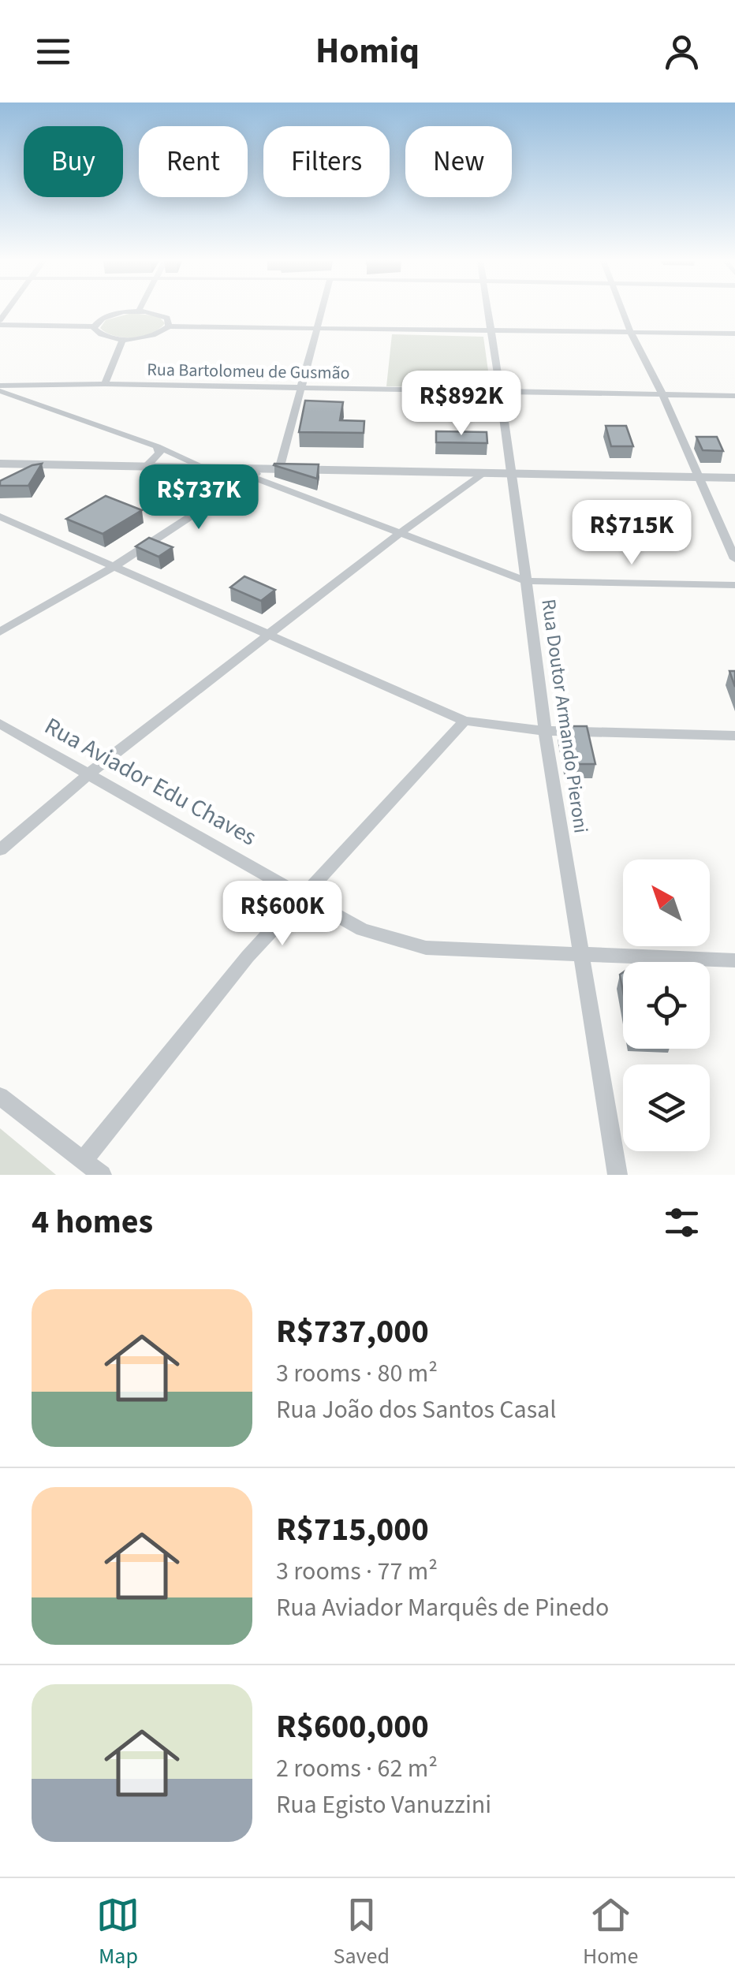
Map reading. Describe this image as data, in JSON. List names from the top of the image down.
{
  "streets": {
    "street": ["Rua Bartolomeu de Gusmão", "Rua Doutor Armando Pieroni", "Rua Aviador Edu Chaves"]
  },
  "crossings": [
    ["Rua Bartolomeu de Gusmão", "Rua Doutor Armando Pieroni"],
    ["Rua Doutor Armando Pieroni", "Rua Aviador Edu Chaves"]
  ],
  "north": "top left",
  "page": {
    "header": "Homiq",
    "chip": [
      "Buy",
      "Rent",
      "Filters",
      "New"
    ],
    "price": [
      "R$892K",
      "R$737K",
      "R$715K",
      "R$600K"
    ],
    "heading": "4 homes",
    "list": [
      {
        "name": "R$737,000",
        "note": "3 rooms · 80 m² · Rua João dos Santos Casal"
      },
      {
        "name": "R$715,000",
        "note": "3 rooms · 77 m² · Rua Aviador Marquês de Pinedo"
      },
      {
        "name": "R$600,000",
        "note": "2 rooms · 62 m² · Rua Egisto Vanuzzini"
      }
    ],
    "tabs": ["Map", "Saved", "Home"]
  }
}
